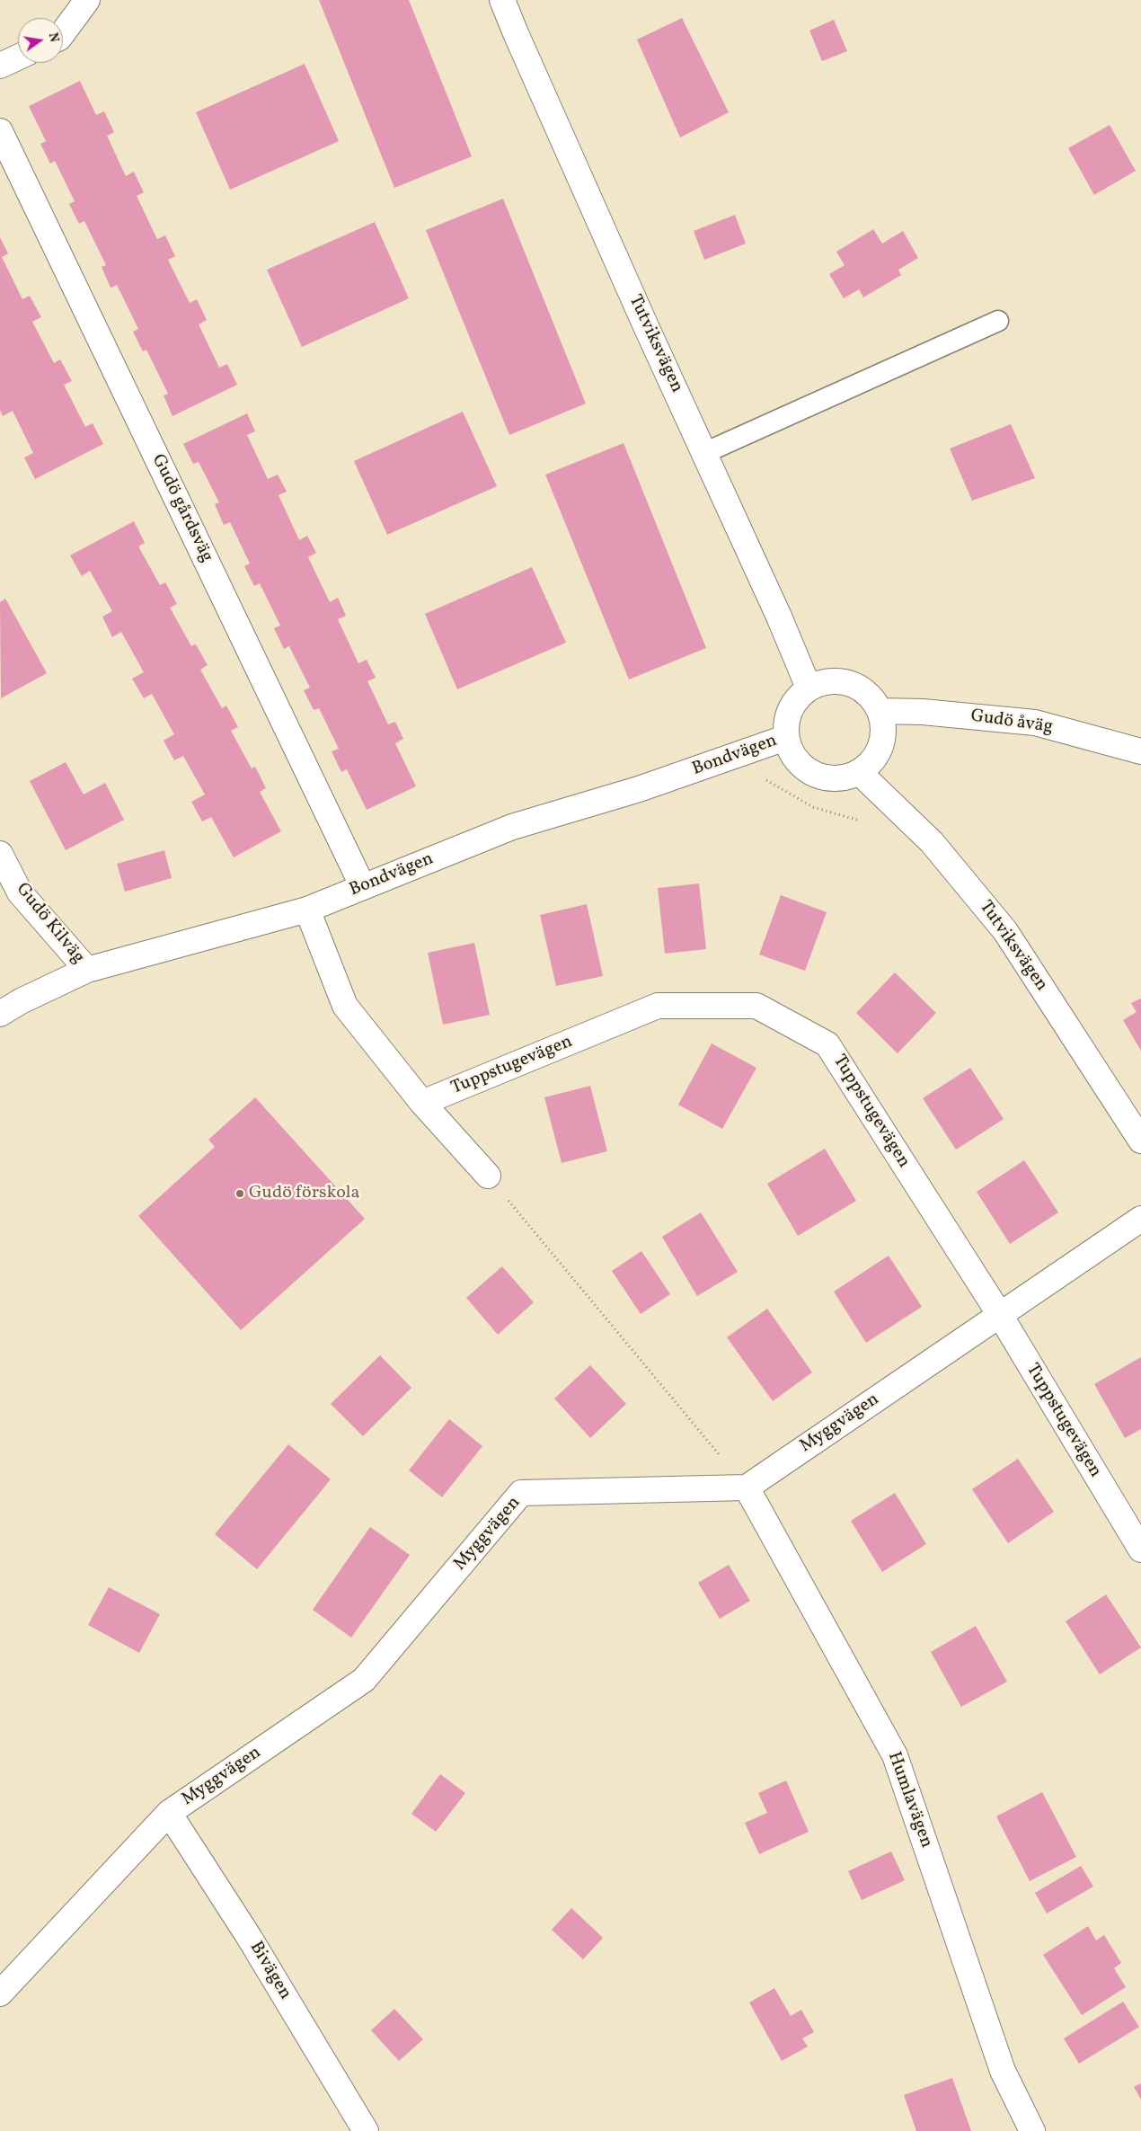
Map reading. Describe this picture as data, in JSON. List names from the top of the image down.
{
  "streets": {
    "street": [
      "Tutviksvägen",
      "Gudö gårdsväg",
      "Gudö åväg",
      "Bondvägen",
      "Gudö Kilväg",
      "Tuppstugevägen",
      "Myggvägen",
      "Humlavägen",
      "Bivägen"
    ]
  },
  "crossings": [
    ["Tutviksvägen", "Gudö åväg"],
    ["Tutviksvägen", "Bondvägen"],
    ["Gudö gårdsväg", "Bondvägen"],
    ["Gudö åväg", "Bondvägen"],
    ["Bondvägen", "Gudö Kilväg"],
    ["Tuppstugevägen", "Myggvägen"],
    ["Myggvägen", "Humlavägen"],
    ["Myggvägen", "Bivägen"]
  ],
  "places": ["Gudö förskola"],
  "north": "right"
}
